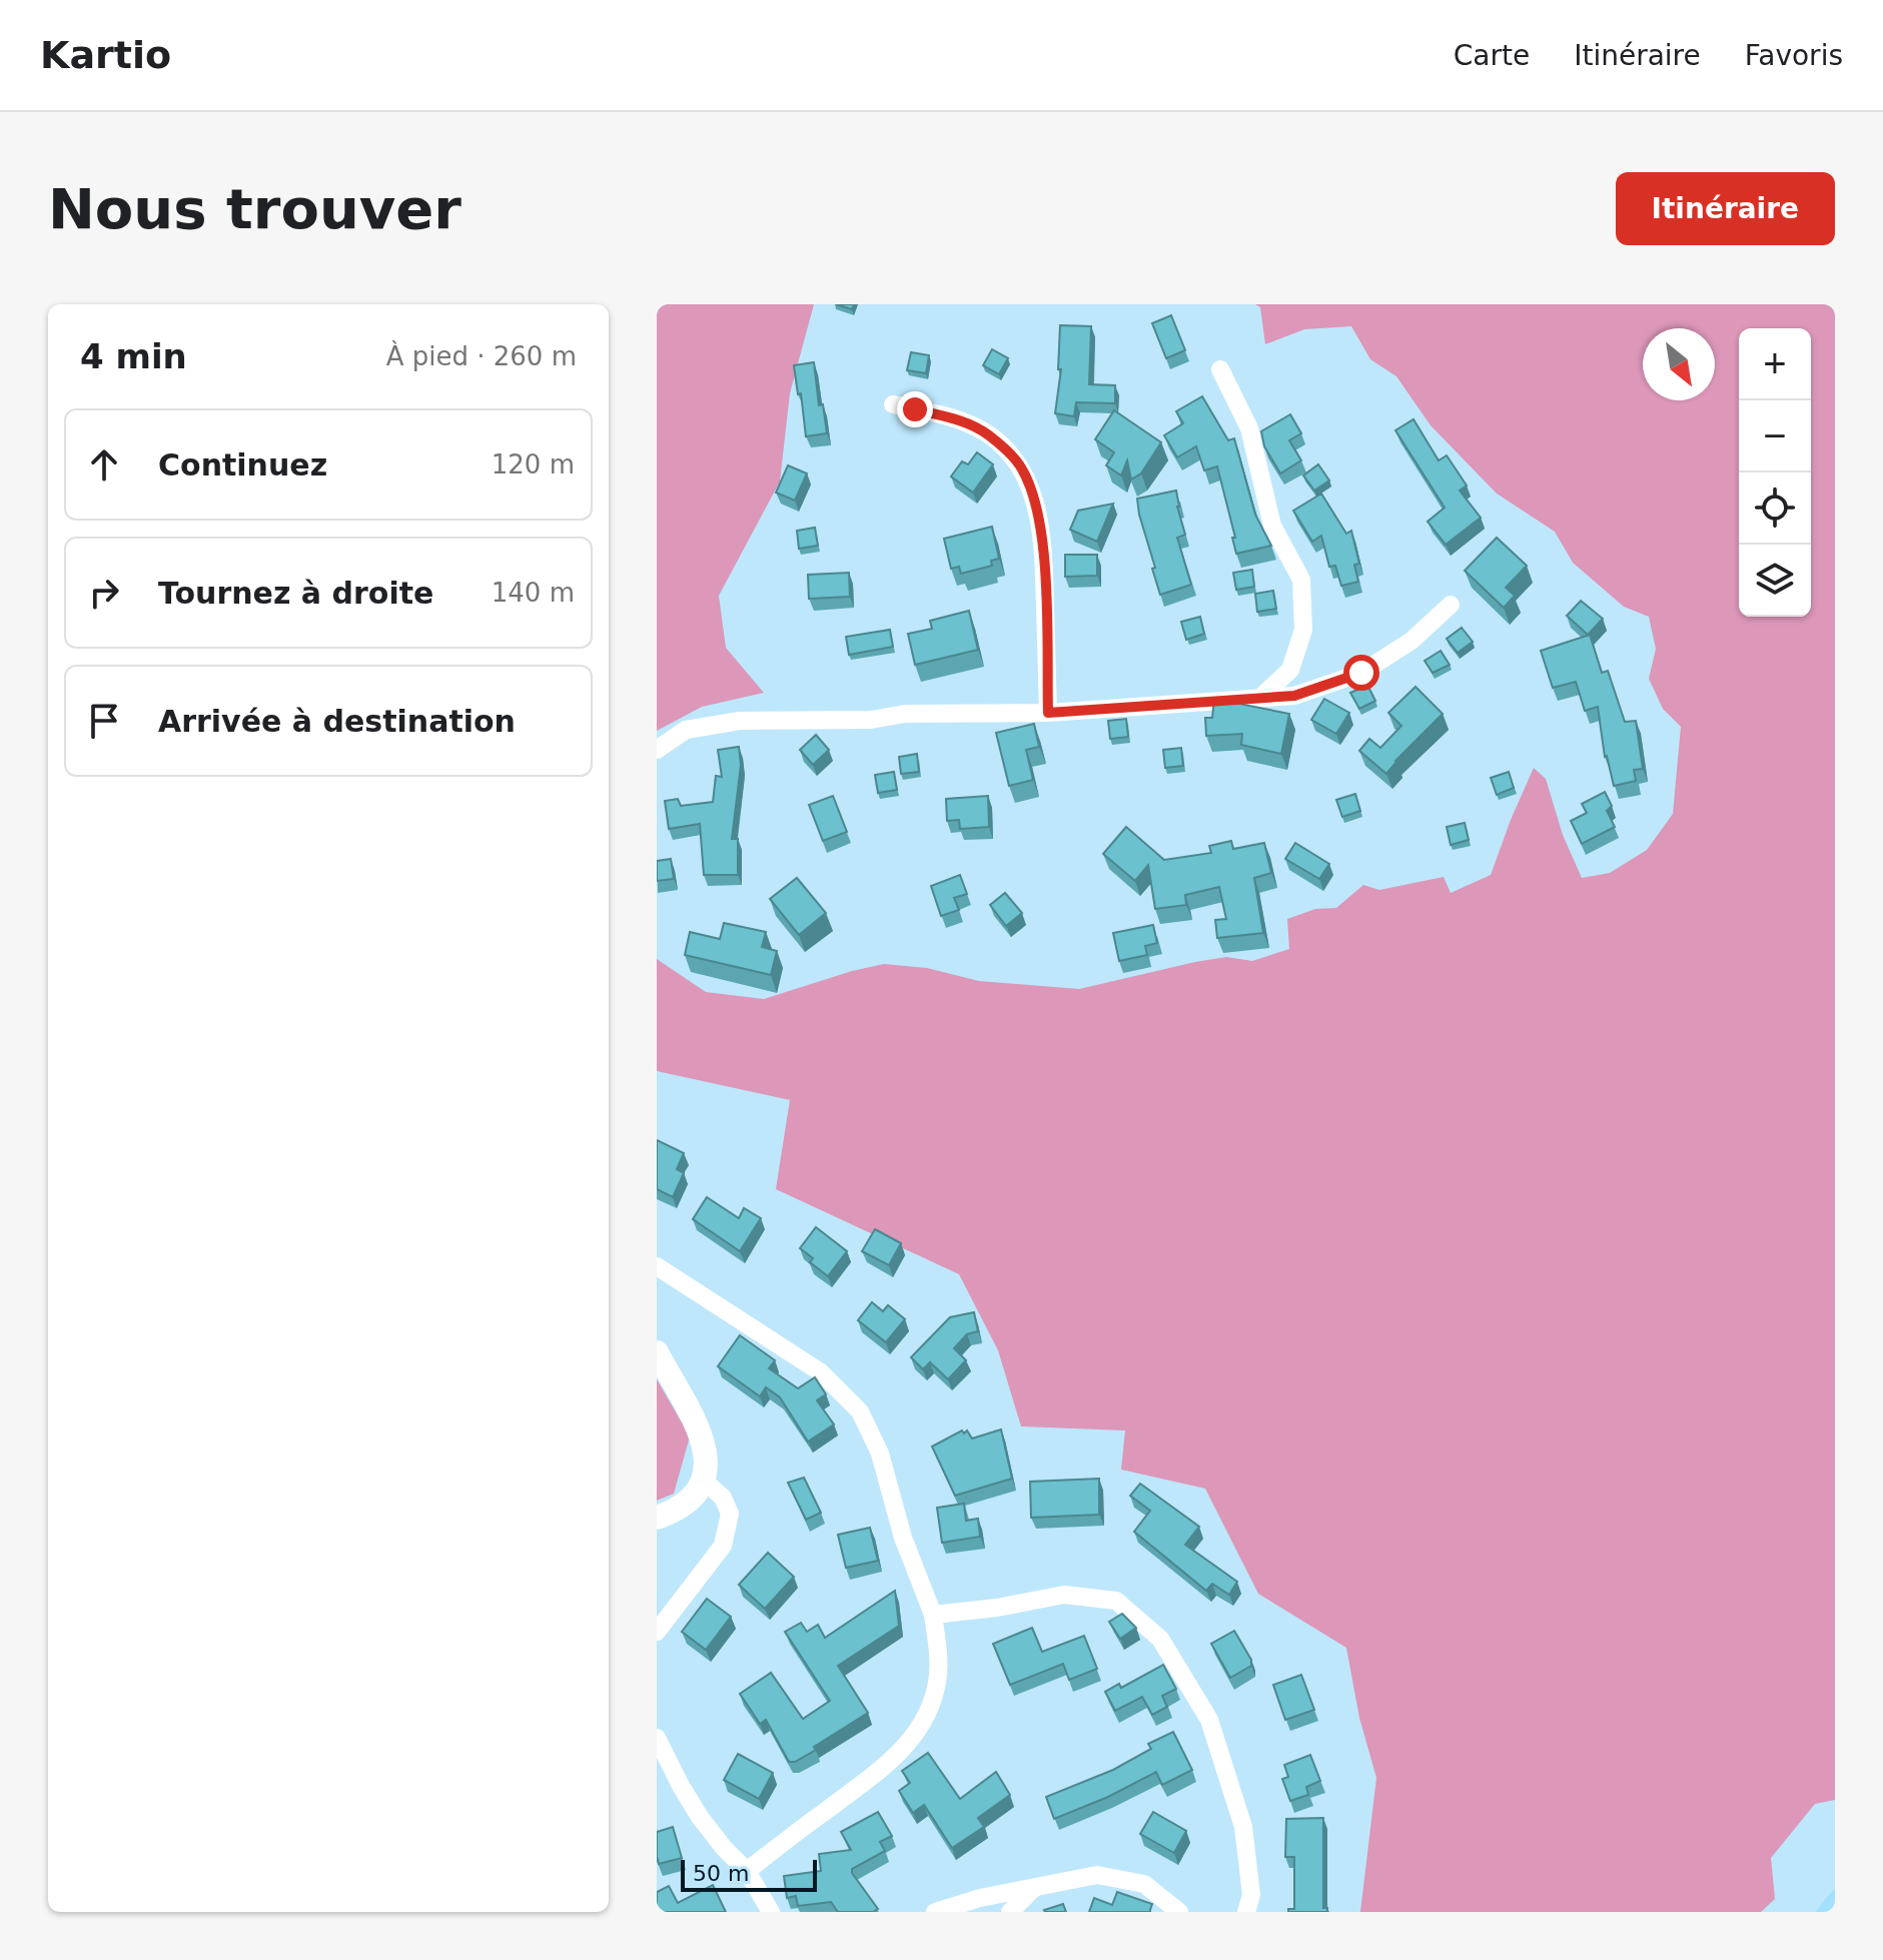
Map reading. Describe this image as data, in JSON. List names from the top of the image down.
{
  "scale_bar": "50 m",
  "north": "bottom right",
  "page": {
    "header": "Kartio",
    "nav": ["Carte", "Itinéraire", "Favoris"],
    "buttons": "Itinéraire",
    "title": "Nous trouver",
    "heading": ["4 min", "À pied · 260 m"],
    "map_buttons": ["+", "−"],
    "list": [
      ["Continuez", "120 m"],
      ["Tournez à droite", "140 m"],
      "Arrivée à destination"
    ],
    "scale": "50 m"
  }
}
